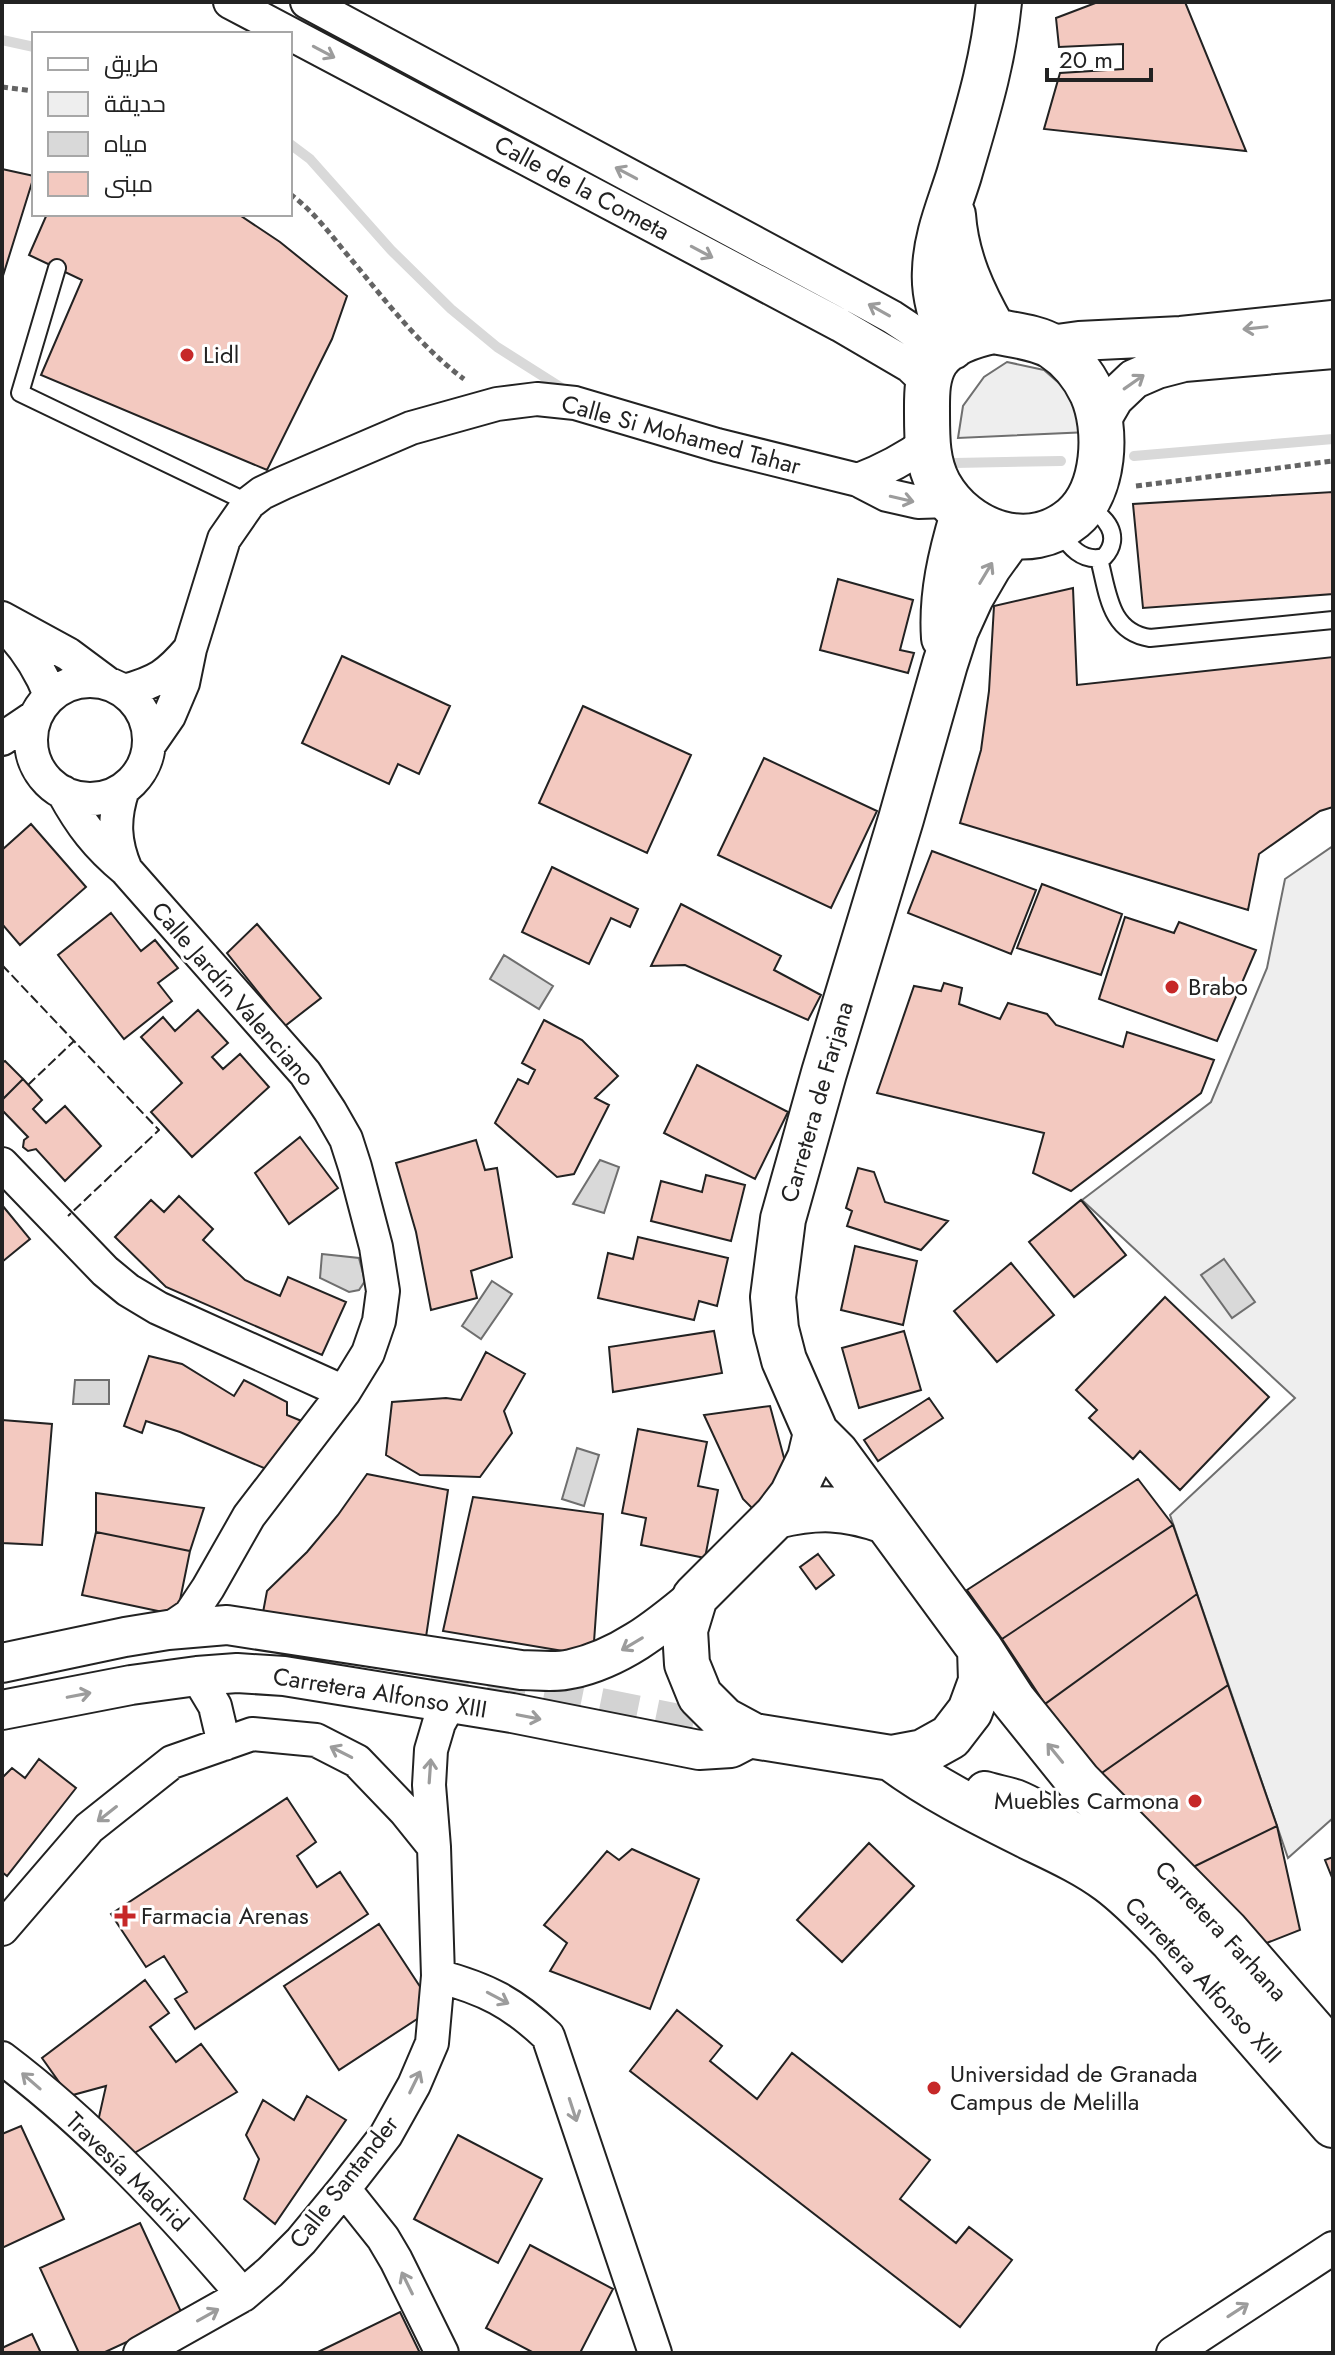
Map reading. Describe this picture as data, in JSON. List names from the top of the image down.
{
  "streets": {
    "main road": ["Carretera de Farjana", "Carretera Alfonso XIII", "Carretera Farhana"],
    "street": [
      "Calle de la Cometa",
      "Calle Si Mohamed Tahar",
      "Calle Jardín Valenciano",
      "Travesía Madrid",
      "Calle Santander"
    ]
  },
  "crossings": [
    ["Calle de la Cometa", "Calle Si Mohamed Tahar"],
    ["Calle de la Cometa", "Carretera de Farjana"],
    ["Calle Si Mohamed Tahar", "Calle Jardín Valenciano"],
    ["Calle Si Mohamed Tahar", "Carretera de Farjana"],
    ["Calle Jardín Valenciano", "Carretera Alfonso XIII"],
    ["Carretera de Farjana", "Carretera Alfonso XIII"],
    ["Carretera de Farjana", "Carretera Farhana"],
    ["Carretera Alfonso XIII", "Carretera Farhana"],
    ["Carretera Alfonso XIII", "Calle Santander"],
    ["Travesía Madrid", "Calle Santander"]
  ],
  "one_way": ["Carretera Farhana", "Travesía Madrid", "Calle Santander"],
  "places": {
    "other": [
      "Lidl",
      "Brabo",
      "Muebles Carmona",
      "Universidad de Granada Campus de Melilla"
    ],
    "health": ["Farmacia Arenas"]
  },
  "legend": [
    "طريق",
    "حديقة",
    "مياه",
    "مبنى"
  ],
  "scale_bar": "20 m"
}
